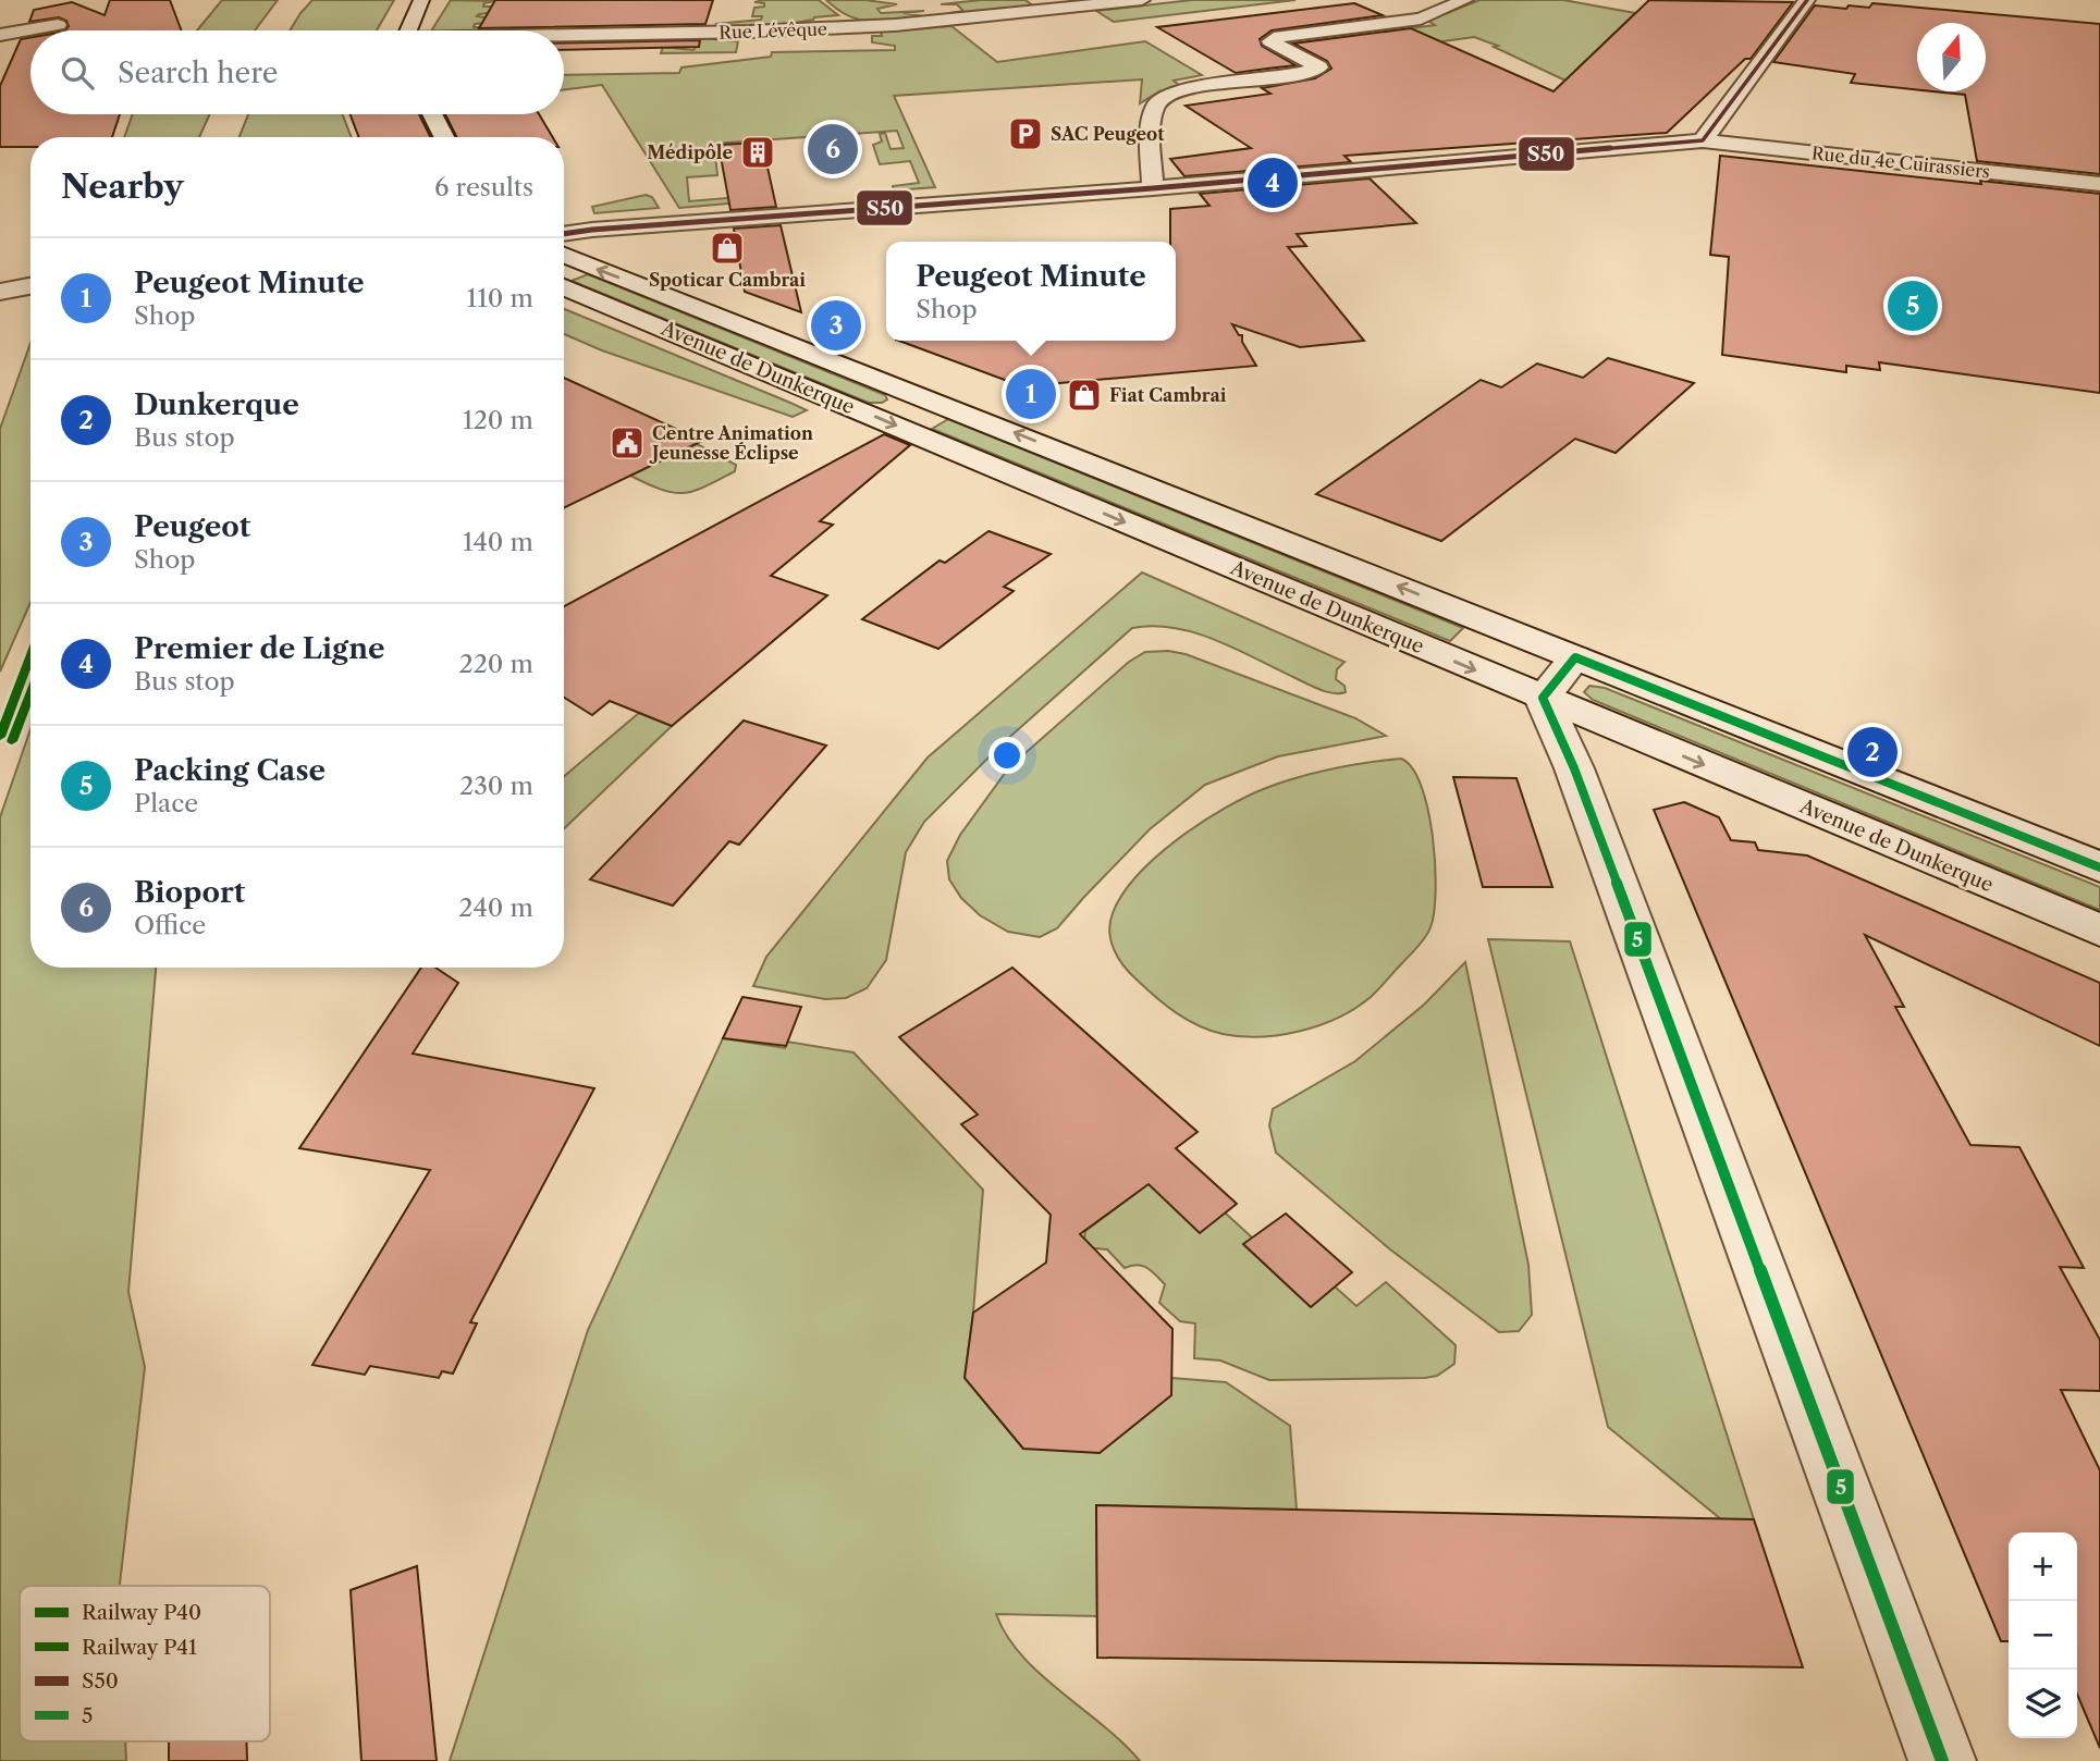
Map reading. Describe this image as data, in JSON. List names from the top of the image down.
{
  "streets": {
    "street": ["Rue Lévêque", "Rue du 4e Cuirassiers", "Avenue de Dunkerque"]
  },
  "places": {
    "parking": ["SAC Peugeot"],
    "building": ["Médipôle"],
    "shop": ["Spoticar Cambrai", "Fiat Cambrai"],
    "public building": ["Centre Animation Jeunesse Éclipse"]
  },
  "lines": [
    "transit line S50",
    "rail line P40",
    "transit line 5",
    "rail line P41"
  ],
  "legend": [
    "Railway P40",
    "Railway P41",
    "S50",
    "5"
  ],
  "north": "top",
  "page": {
    "search": "Search here",
    "pins": [
      "6",
      "4",
      "5",
      "3",
      "1",
      "2"
    ],
    "heading": ["Nearby", "6 results"],
    "list": [
      {
        "mark": "1",
        "name": "Peugeot Minute",
        "note": "Shop",
        "value": "110 m"
      },
      {
        "mark": "2",
        "name": "Dunkerque",
        "note": "Bus stop",
        "value": "120 m"
      },
      {
        "mark": "3",
        "name": "Peugeot",
        "note": "Shop",
        "value": "140 m"
      },
      {
        "mark": "4",
        "name": "Premier de Ligne",
        "note": "Bus stop",
        "value": "220 m"
      },
      {
        "mark": "5",
        "name": "Packing Case",
        "note": "Place",
        "value": "230 m"
      },
      {
        "mark": "6",
        "name": "Bioport",
        "note": "Office",
        "value": "240 m"
      }
    ],
    "popup": ["Peugeot Minute", "Shop"],
    "map_buttons": ["+", "−"]
  }
}
